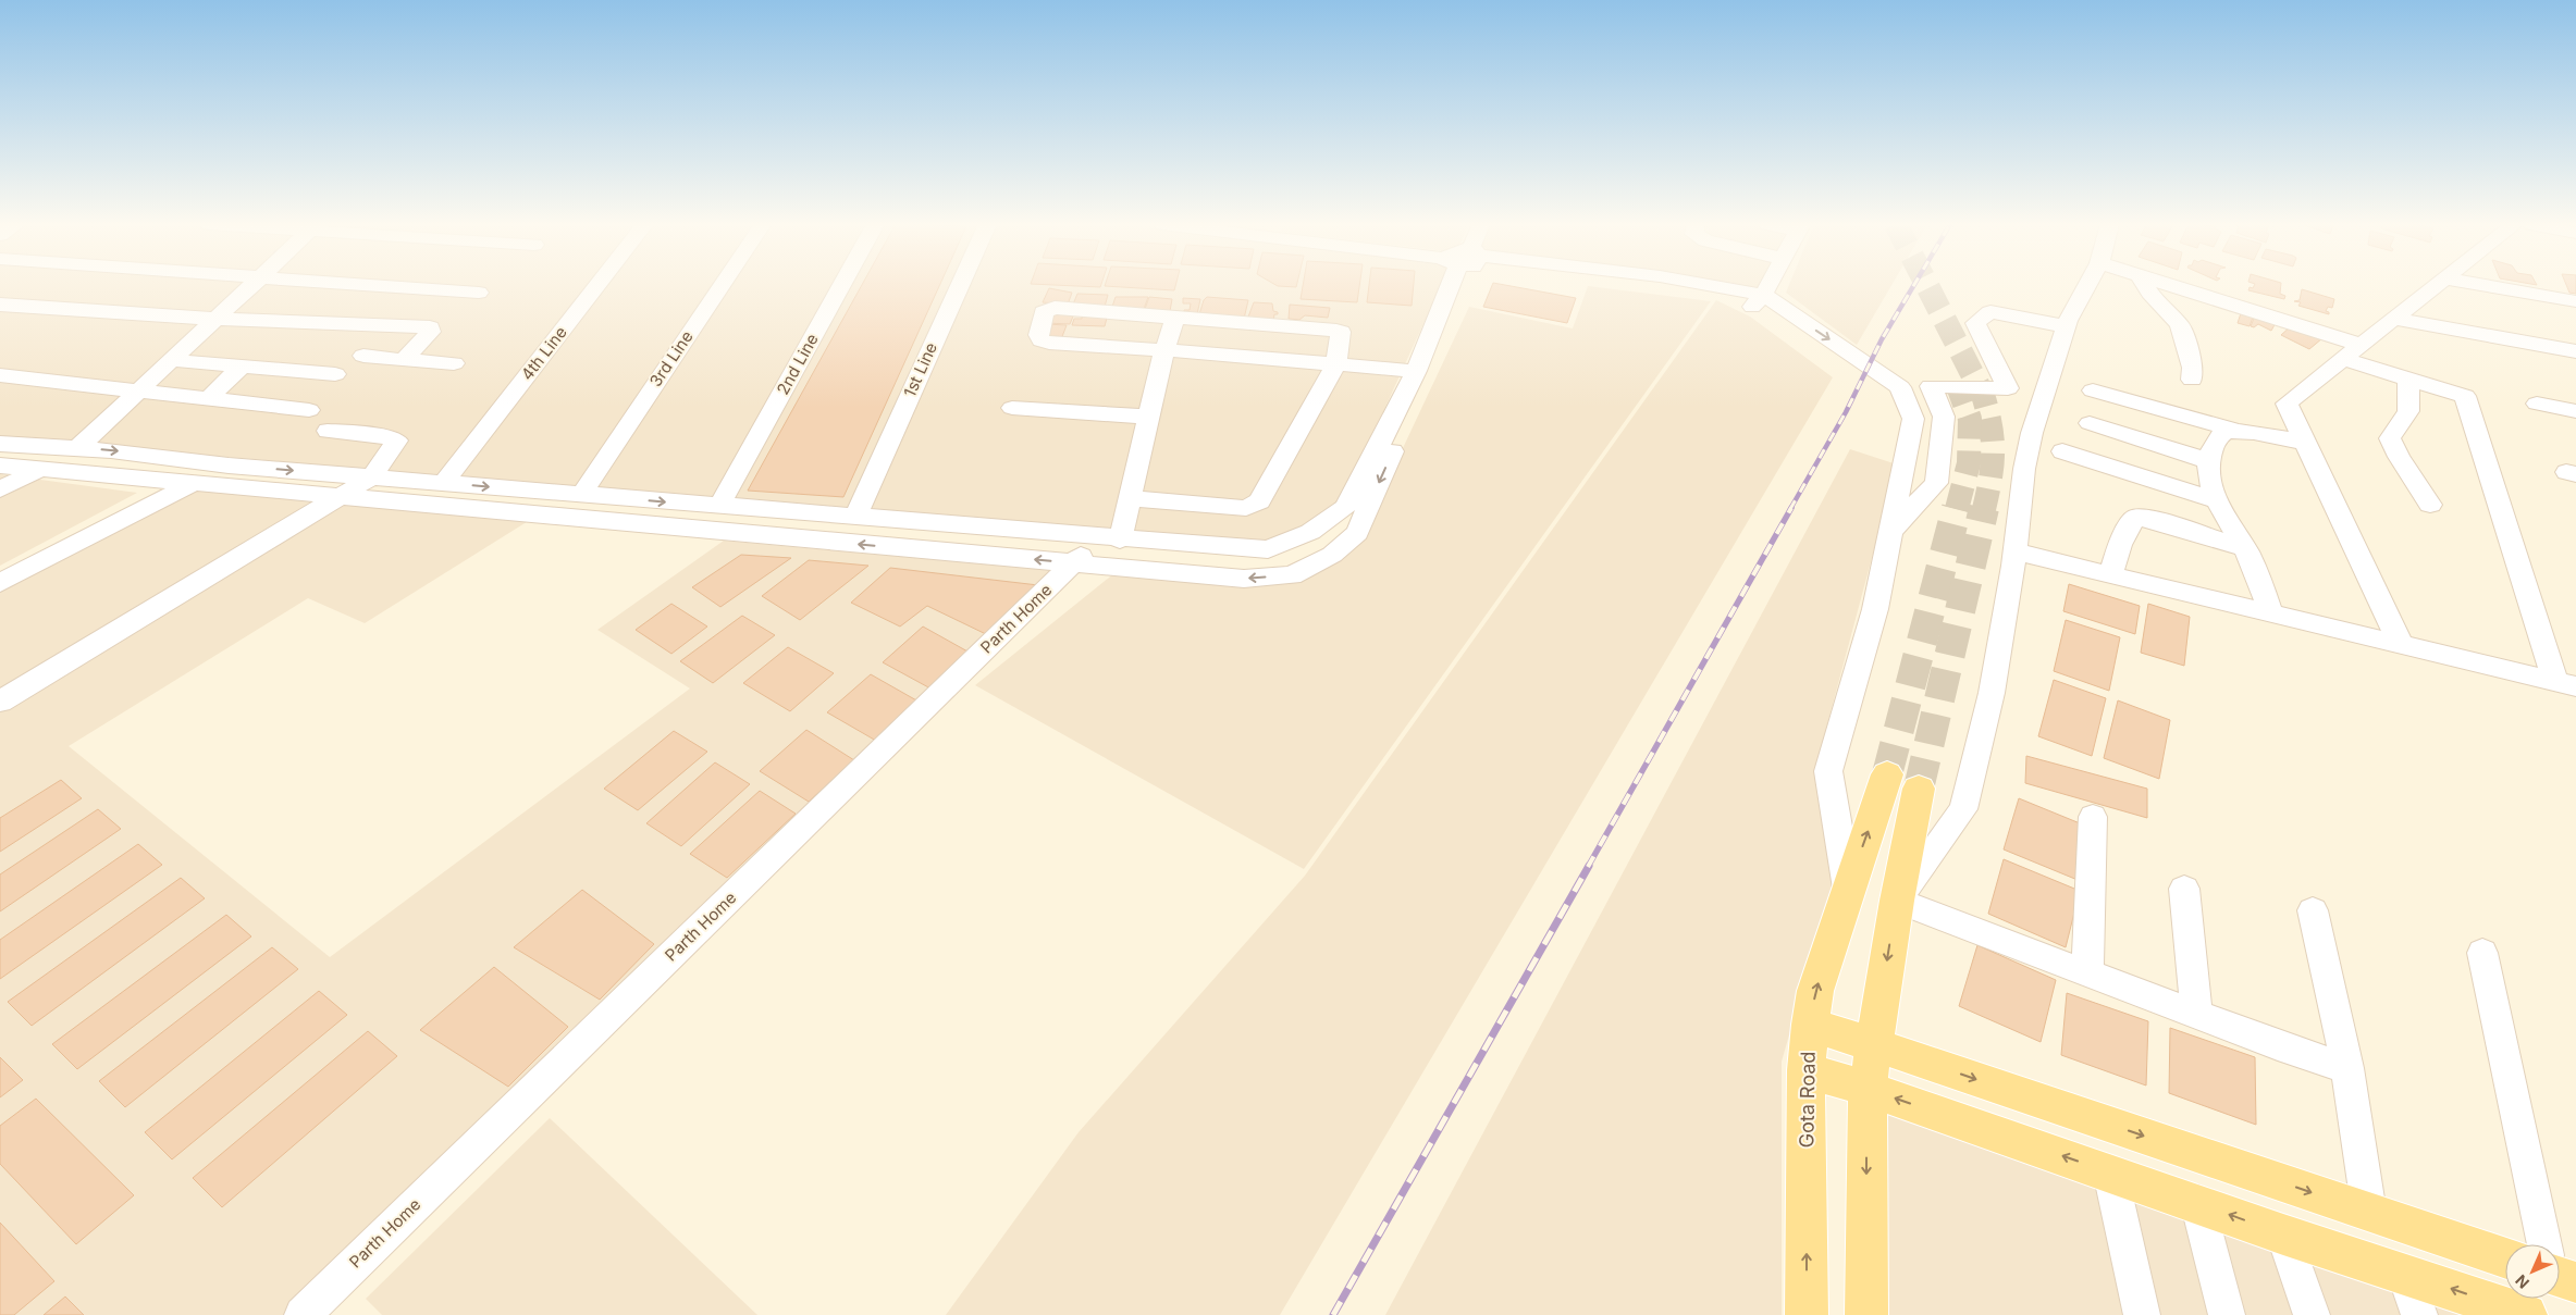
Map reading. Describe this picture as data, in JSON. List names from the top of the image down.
{
  "streets": {
    "main road": ["Gota Road"],
    "street": [
      "4th Line",
      "3rd Line",
      "2nd Line",
      "1st Line",
      "Parth Home"
    ]
  },
  "north": "bottom left"
}
